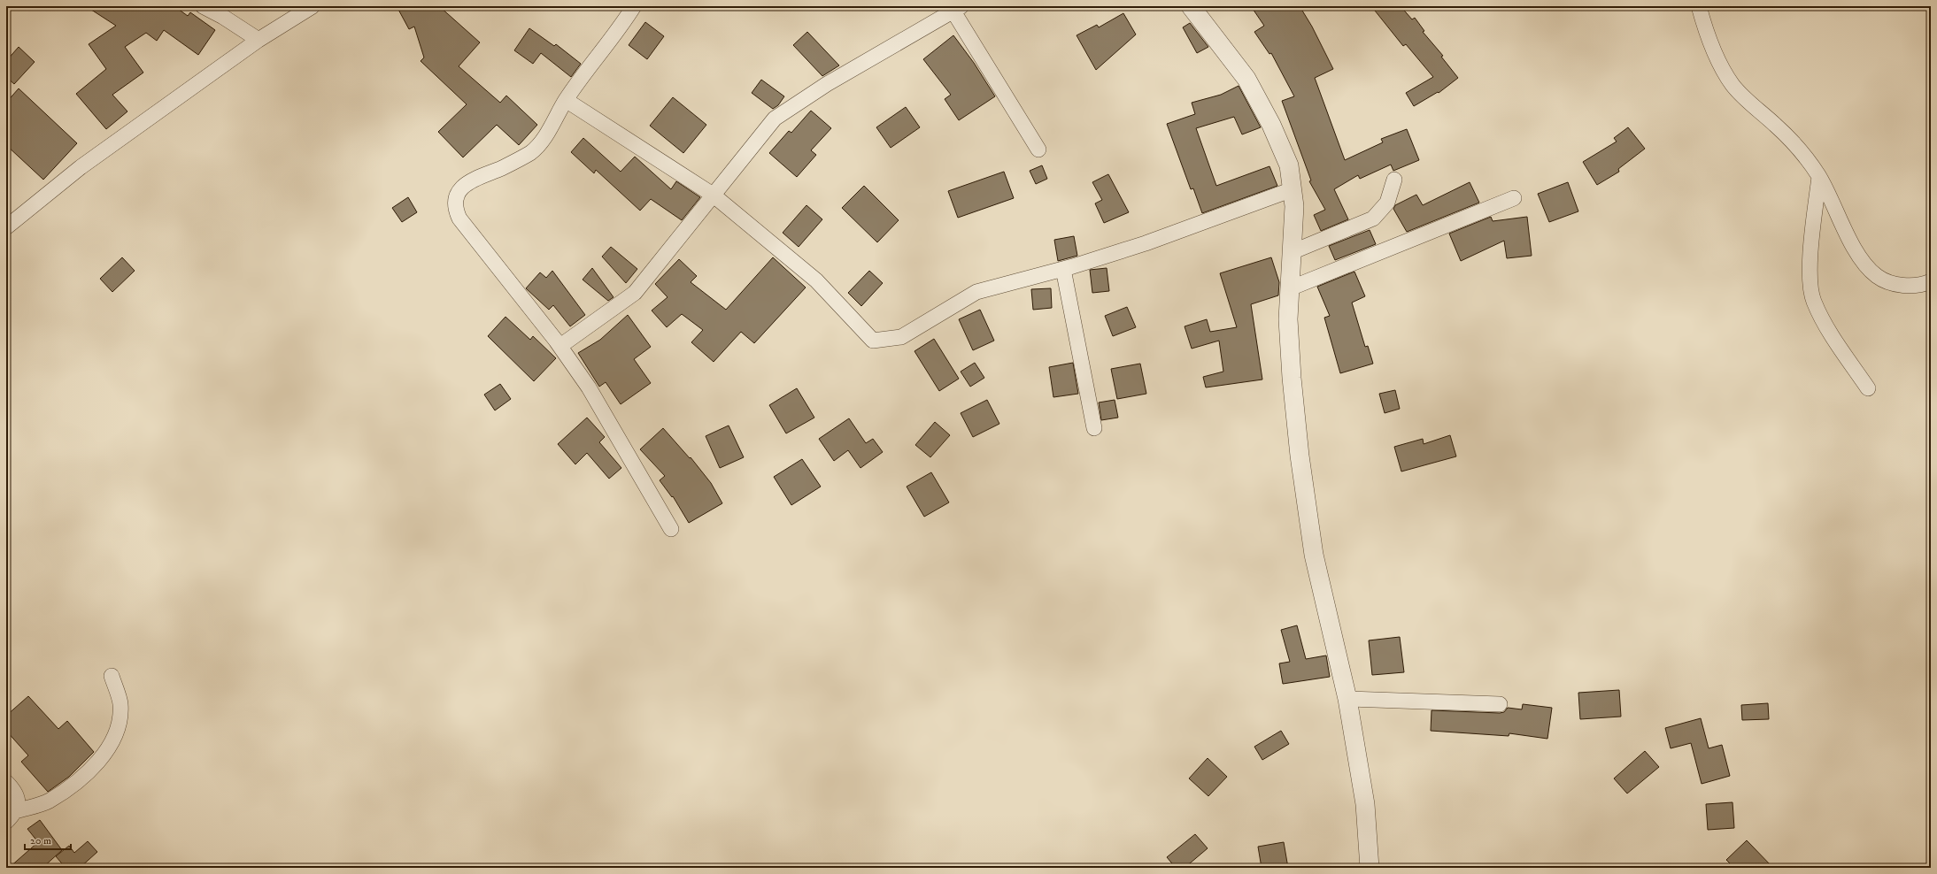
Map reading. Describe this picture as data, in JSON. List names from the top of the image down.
{
  "scale_bar": "20 m"
}
